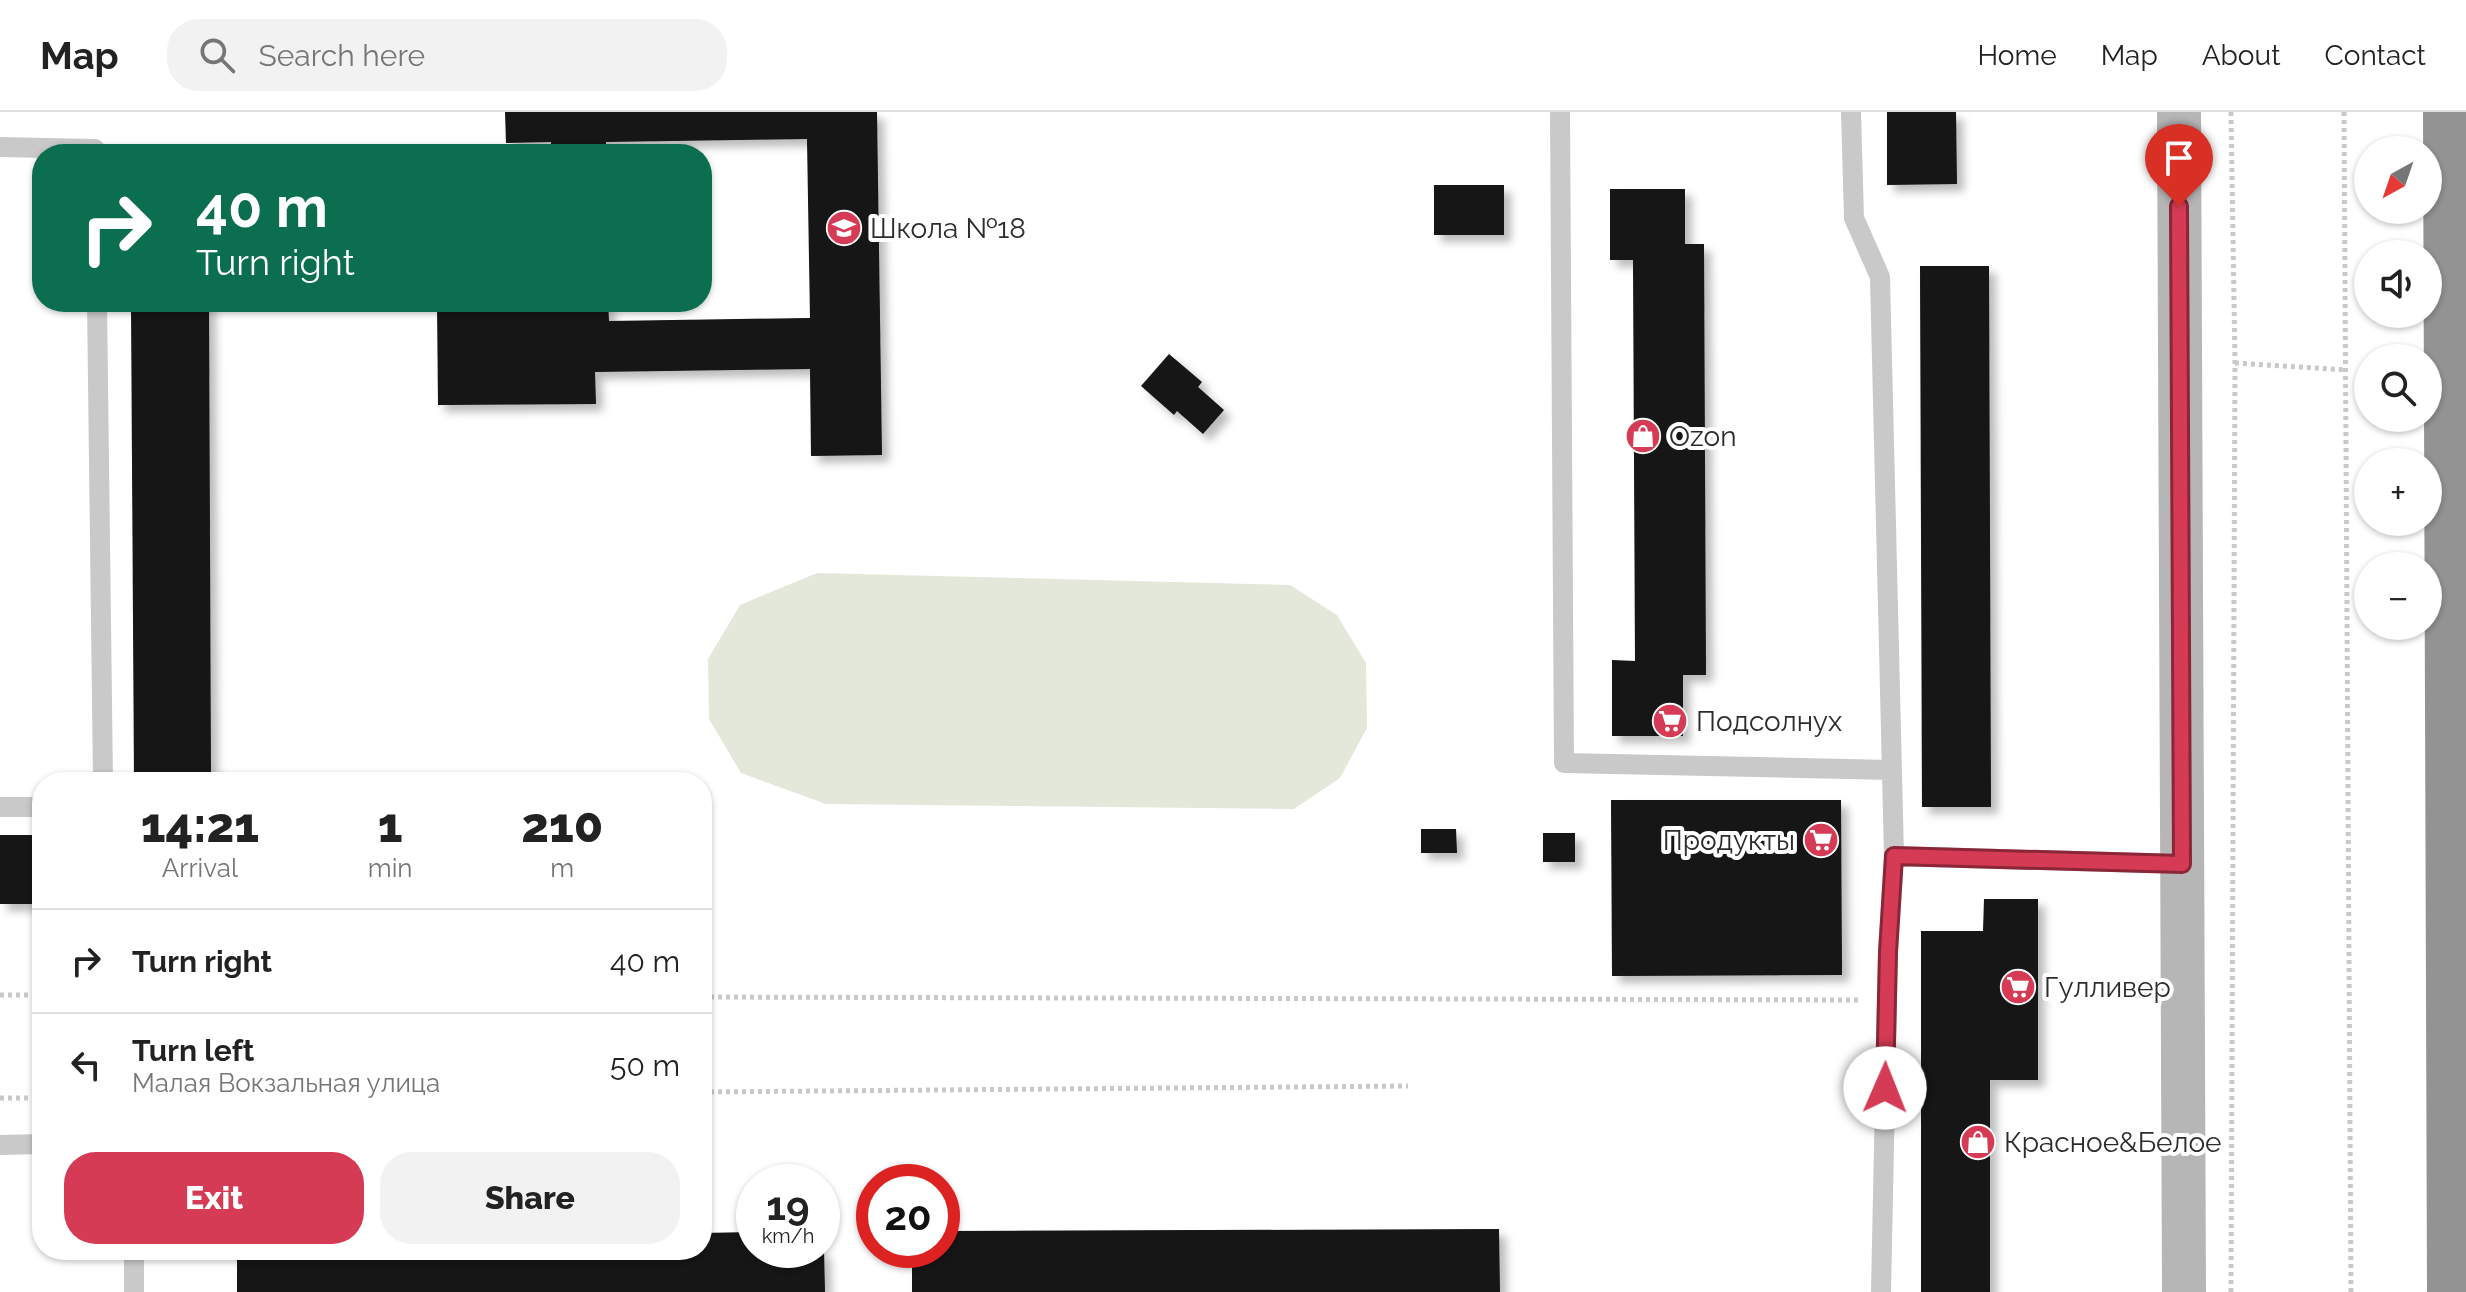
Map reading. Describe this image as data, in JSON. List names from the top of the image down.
{
  "places": {
    "school or university": ["Школа №18"],
    "shop": ["Ozon", "Красное&Белое"],
    "supermarket": ["Подсолнух", "Продукты", "Гулливер"]
  },
  "north": "bottom left",
  "page": {
    "header": "Map",
    "search": "Search here",
    "nav": [
      "Home",
      "Map",
      "About",
      "Contact"
    ],
    "map_buttons": ["+", "−"],
    "turn": ["40 m", "Turn right"],
    "eta": [
      "14:21",
      "Arrival",
      "1",
      "min",
      "210",
      "m"
    ],
    "list": [
      {
        "name": "Turn right",
        "value": "40 m"
      },
      {
        "name": "Turn left",
        "note": "Малая Вокзальная улица",
        "value": "50 m"
      }
    ],
    "buttons": ["Exit", "Share"],
    "speed": "19 km/h",
    "limit": "20"
  }
}
